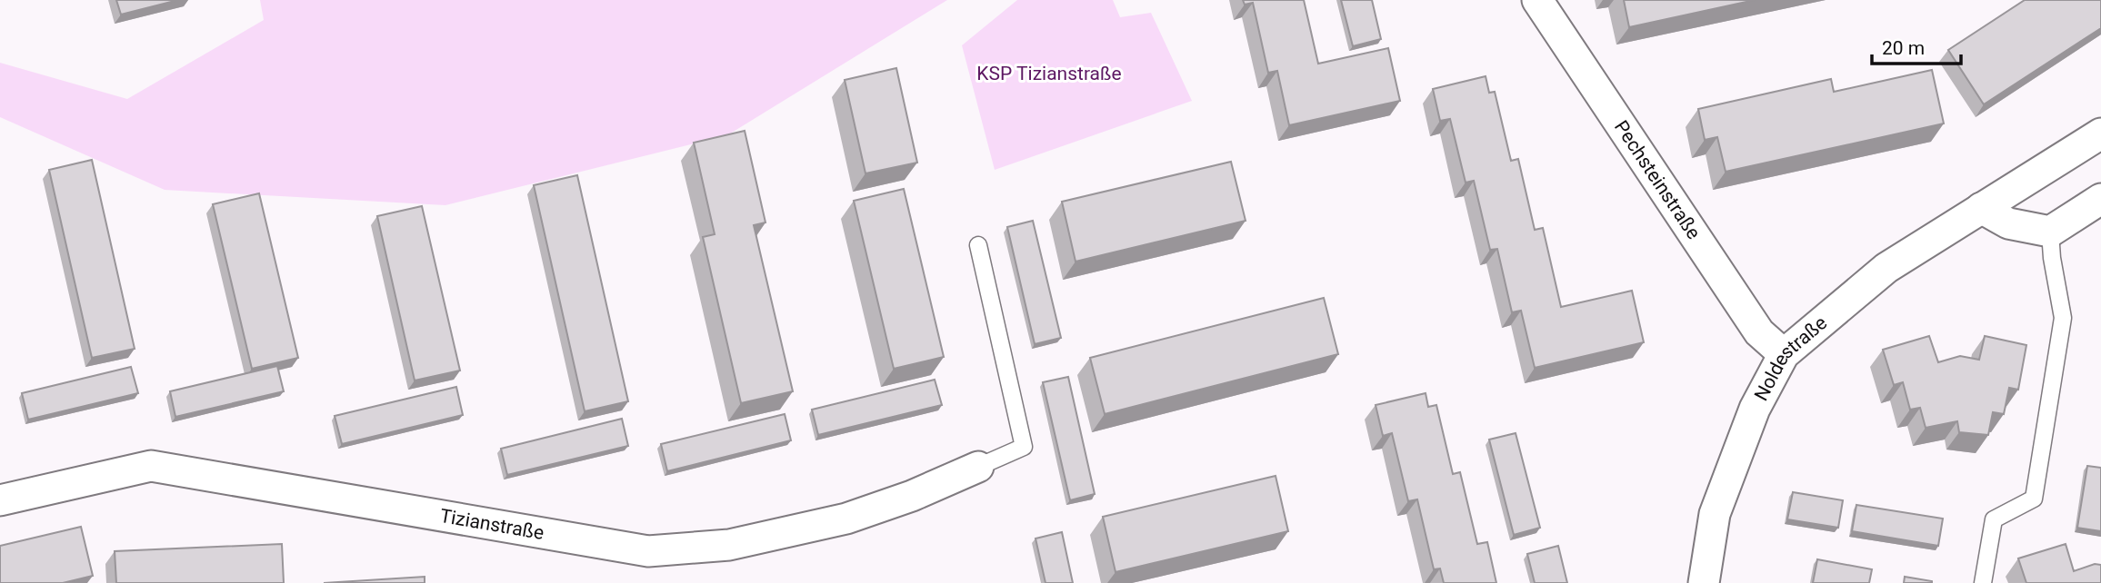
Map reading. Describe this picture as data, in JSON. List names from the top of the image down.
{
  "streets": {
    "street": ["Pechsteinstraße", "Noldestraße", "Tizianstraße"]
  },
  "crossings": [
    ["Pechsteinstraße", "Noldestraße"]
  ],
  "parks": ["KSP Tizianstraße"],
  "scale_bar": "20 m"
}
